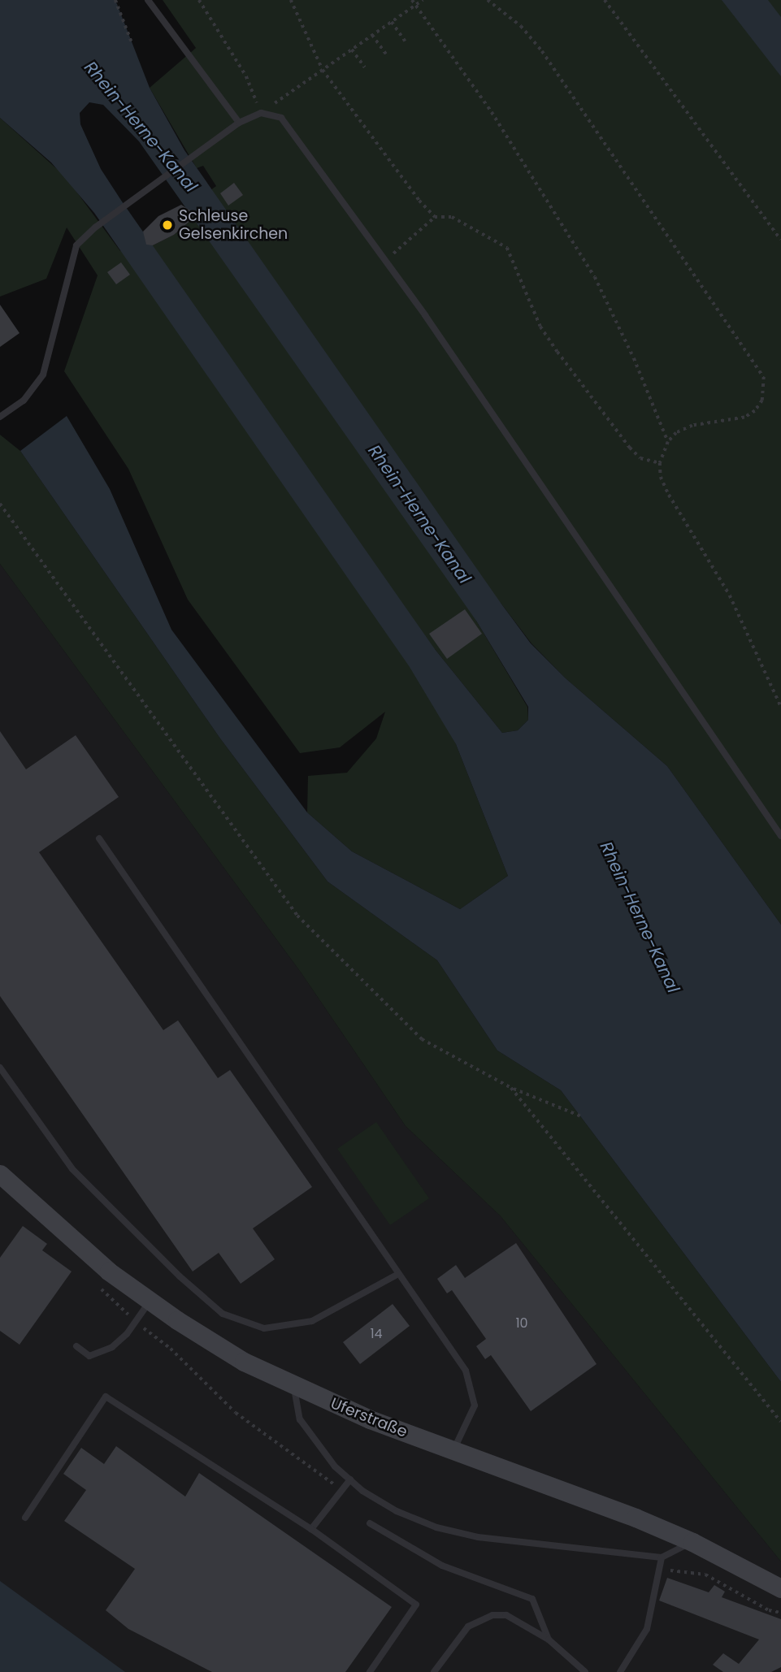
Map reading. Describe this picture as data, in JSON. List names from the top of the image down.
{
  "streets": {
    "main road": ["Uferstraße"]
  },
  "water": ["Rhein-Herne-Kanal"],
  "places": ["Schleuse Gelsenkirchen"],
  "house_numbers": ["10", "14"]
}
